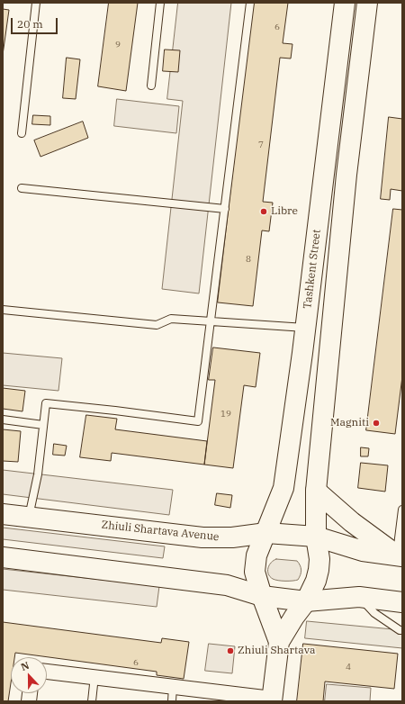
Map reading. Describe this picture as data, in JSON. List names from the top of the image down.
{
  "streets": {
    "main road": ["Tashkent Street", "Zhiuli Shartava Avenue"]
  },
  "crossings": [
    ["Tashkent Street", "Zhiuli Shartava Avenue"]
  ],
  "places": ["Libre", "Magniti", "Zhiuli Shartava"],
  "house_numbers": [
    "6",
    "9",
    "7",
    "8",
    "19",
    "6",
    "4"
  ],
  "scale_bar": "20 m",
  "north": "top"
}
